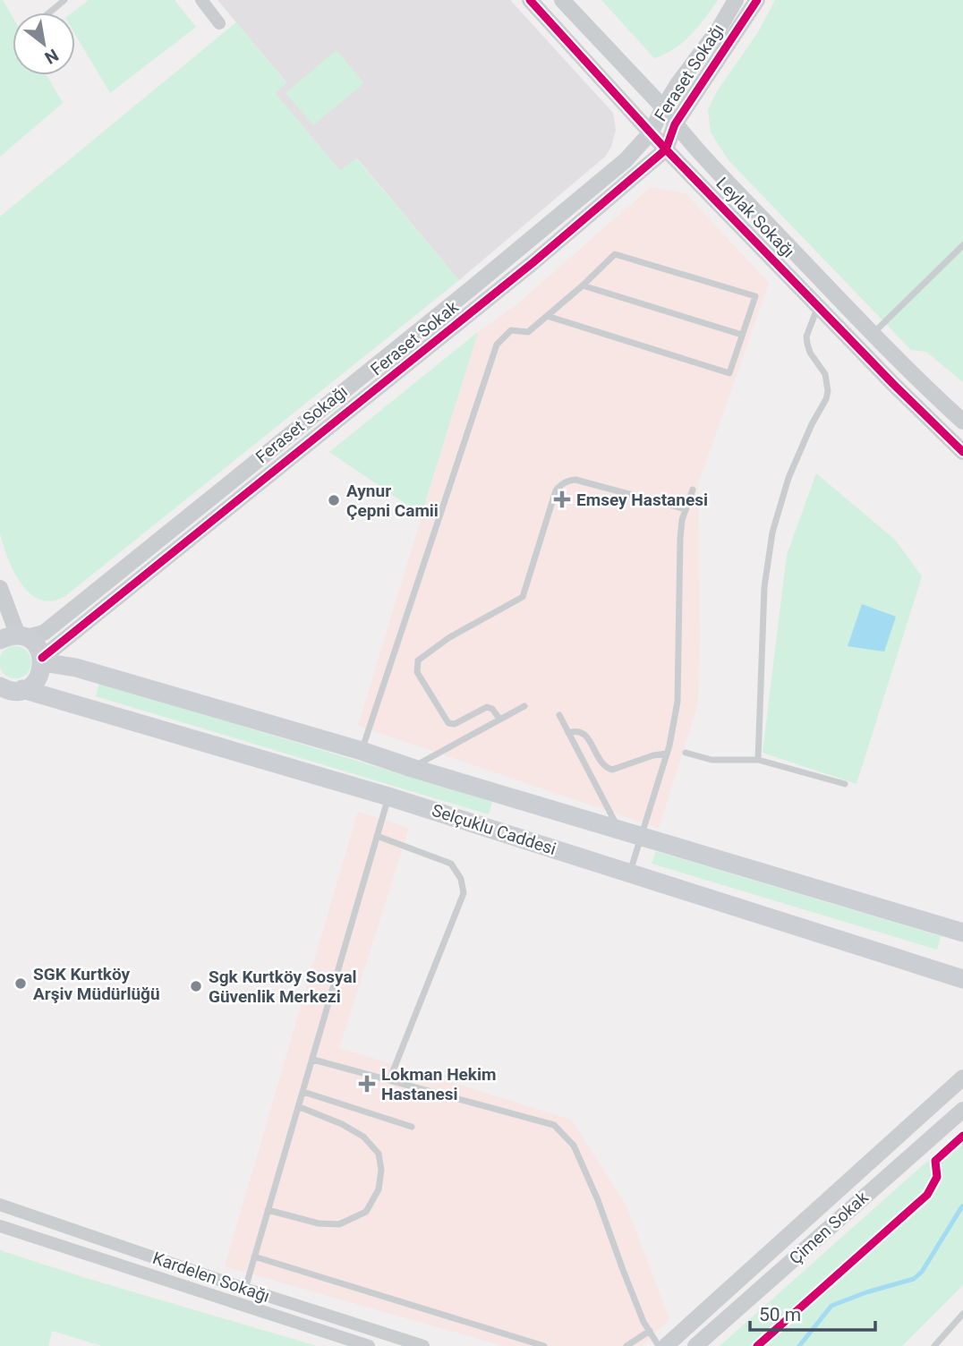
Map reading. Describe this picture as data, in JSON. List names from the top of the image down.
{
  "streets": {
    "main road": ["Selçuklu Caddesi"],
    "street": [
      "Feraset Sokağı",
      "Leylak Sokağı",
      "Feraset Sokak",
      "Çimen Sokak",
      "Kardelen Sokağı"
    ]
  },
  "crossings": [
    ["Feraset Sokağı", "Leylak Sokağı"],
    ["Leylak Sokağı", "Feraset Sokak"],
    ["Feraset Sokak", "Selçuklu Caddesi"]
  ],
  "places": {
    "health": ["Emsey Hastanesi", "Lokman Hekim Hastanesi"],
    "other": ["Aynur Çepni Camii", "SGK Kurtköy Arşiv Müdürlüğü", "Sgk Kurtköy Sosyal Güvenlik Merkezi"]
  },
  "scale_bar": "50 m",
  "north": "bottom right"
}
